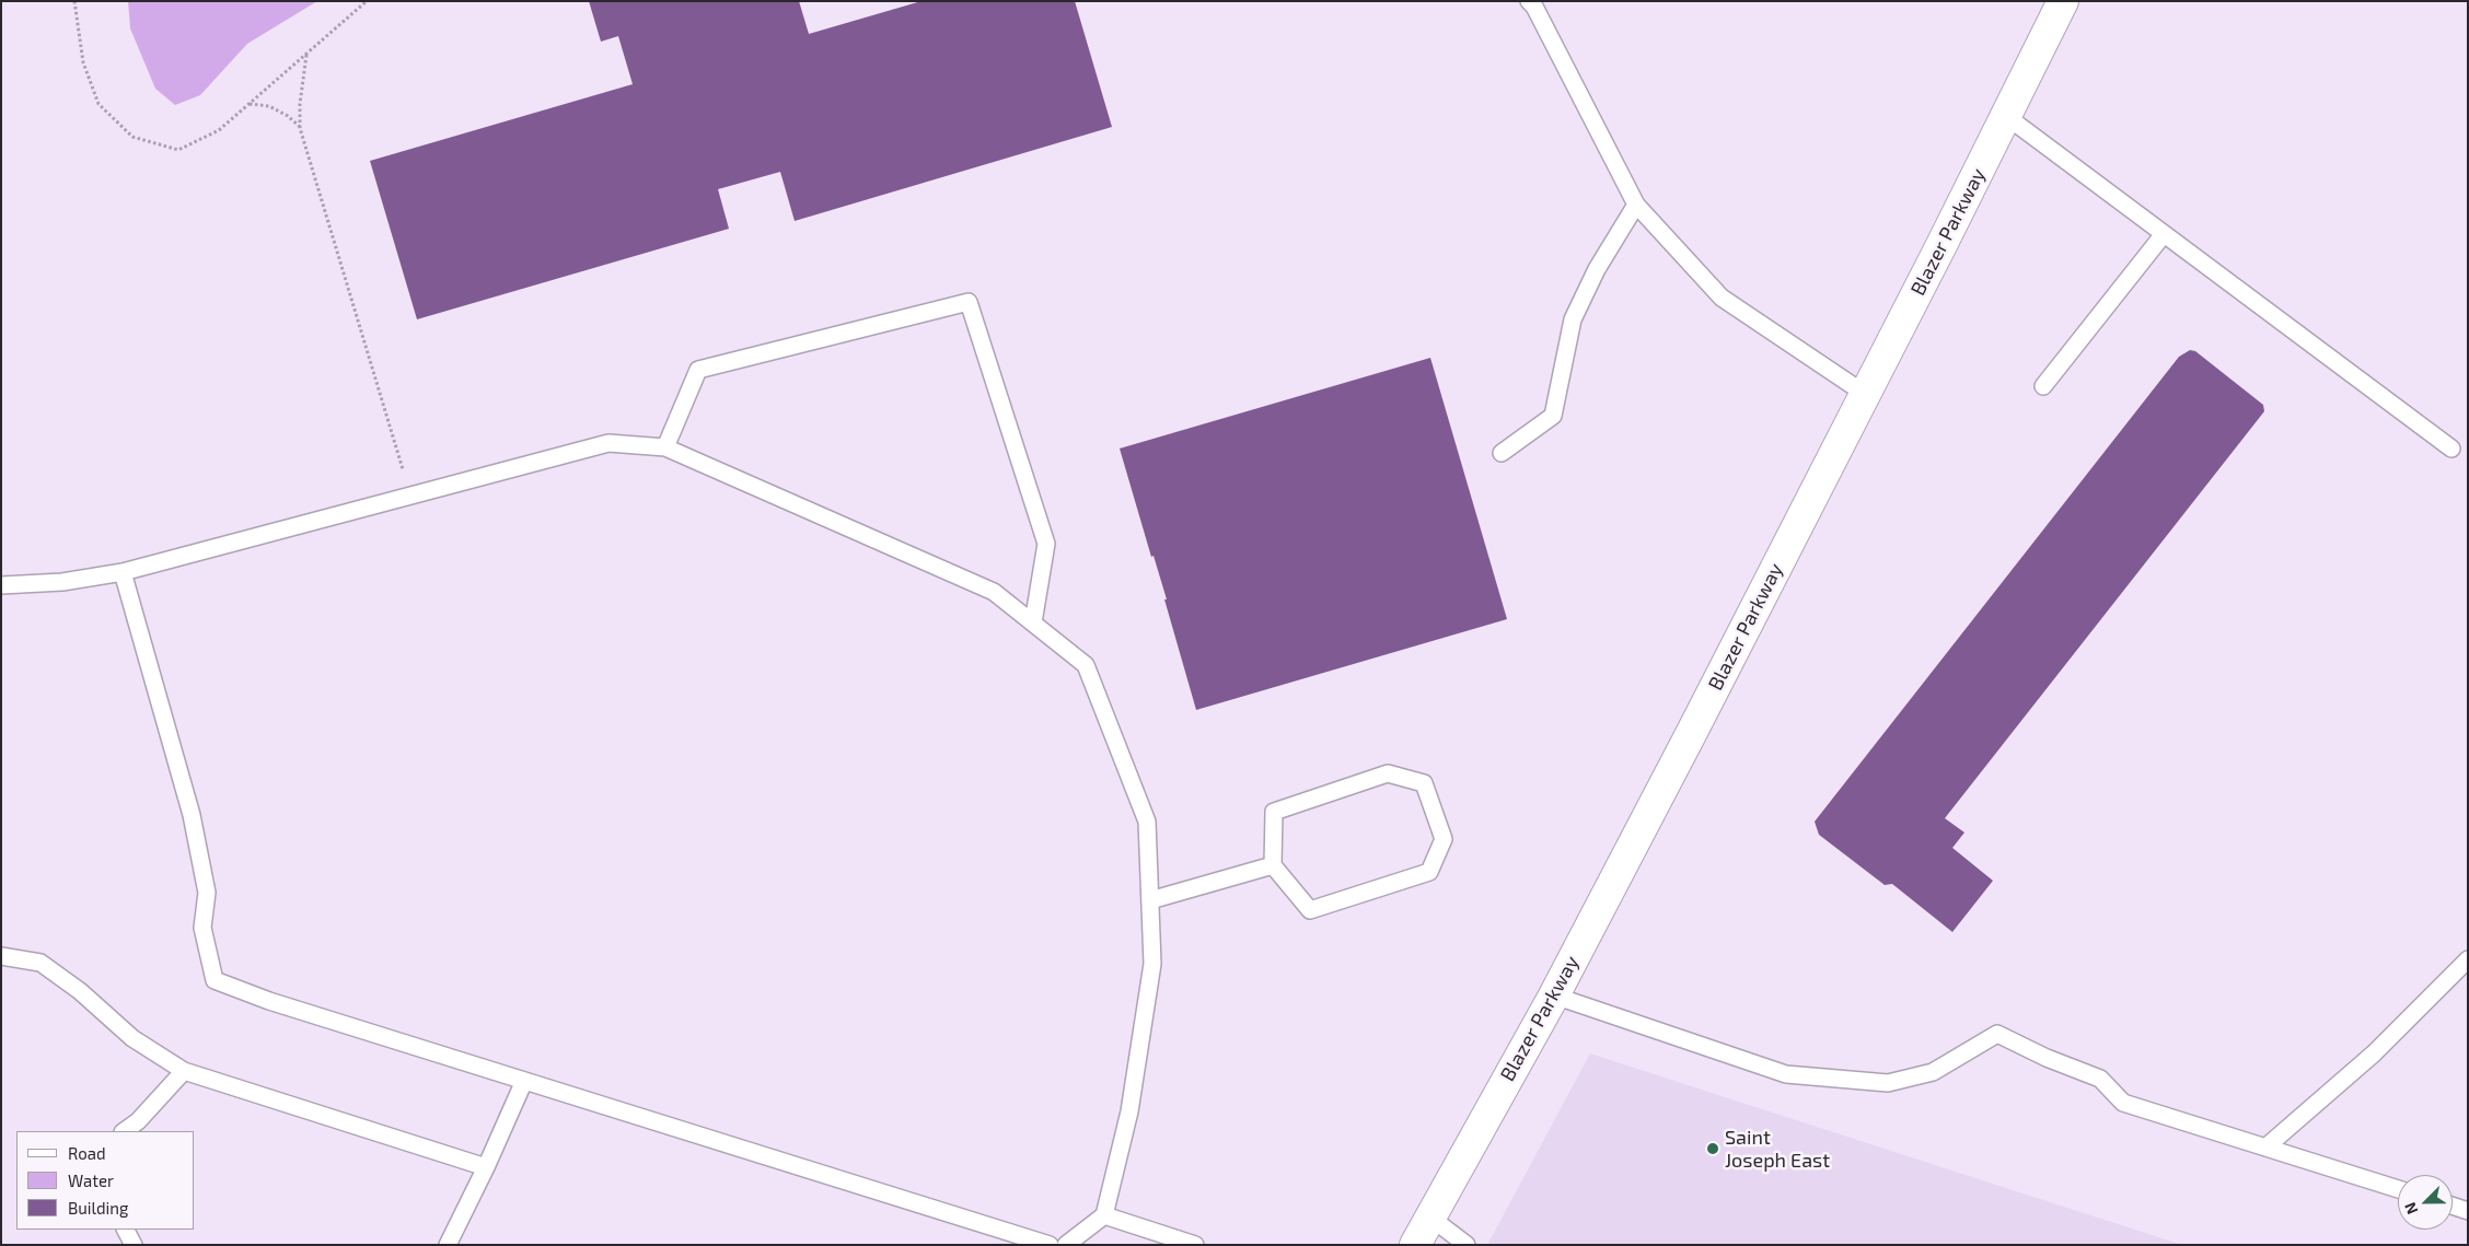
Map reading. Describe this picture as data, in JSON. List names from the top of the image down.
{
  "streets": {
    "street": ["Blazer Parkway"]
  },
  "places": ["Saint Joseph East"],
  "legend": ["Road", "Water", "Building"],
  "north": "bottom left"
}
